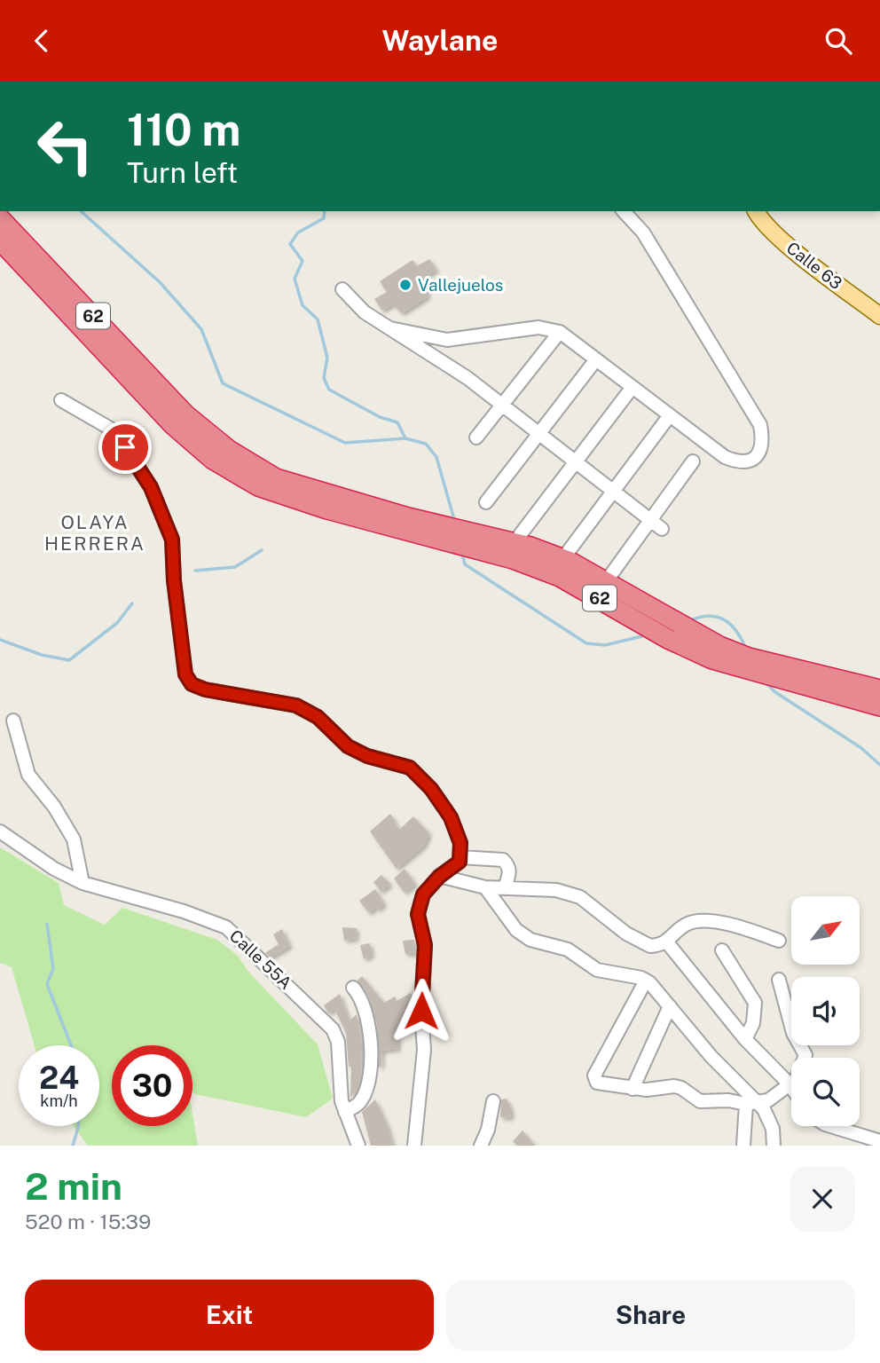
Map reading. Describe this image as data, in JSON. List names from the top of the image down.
{
  "streets": {
    "highway": ["62"],
    "main road": ["Calle 63"],
    "street": ["Calle 55A"]
  },
  "districts": ["OLAYA HERRERA"],
  "places": ["Vallejuelos"],
  "north": "top right",
  "page": {
    "header": "Waylane",
    "turn": ["110 m", "Turn left"],
    "speed": "24 km/h",
    "limit": "30",
    "heading": ["2 min", "520 m · 15:39"],
    "buttons": ["Exit", "Share"]
  }
}
